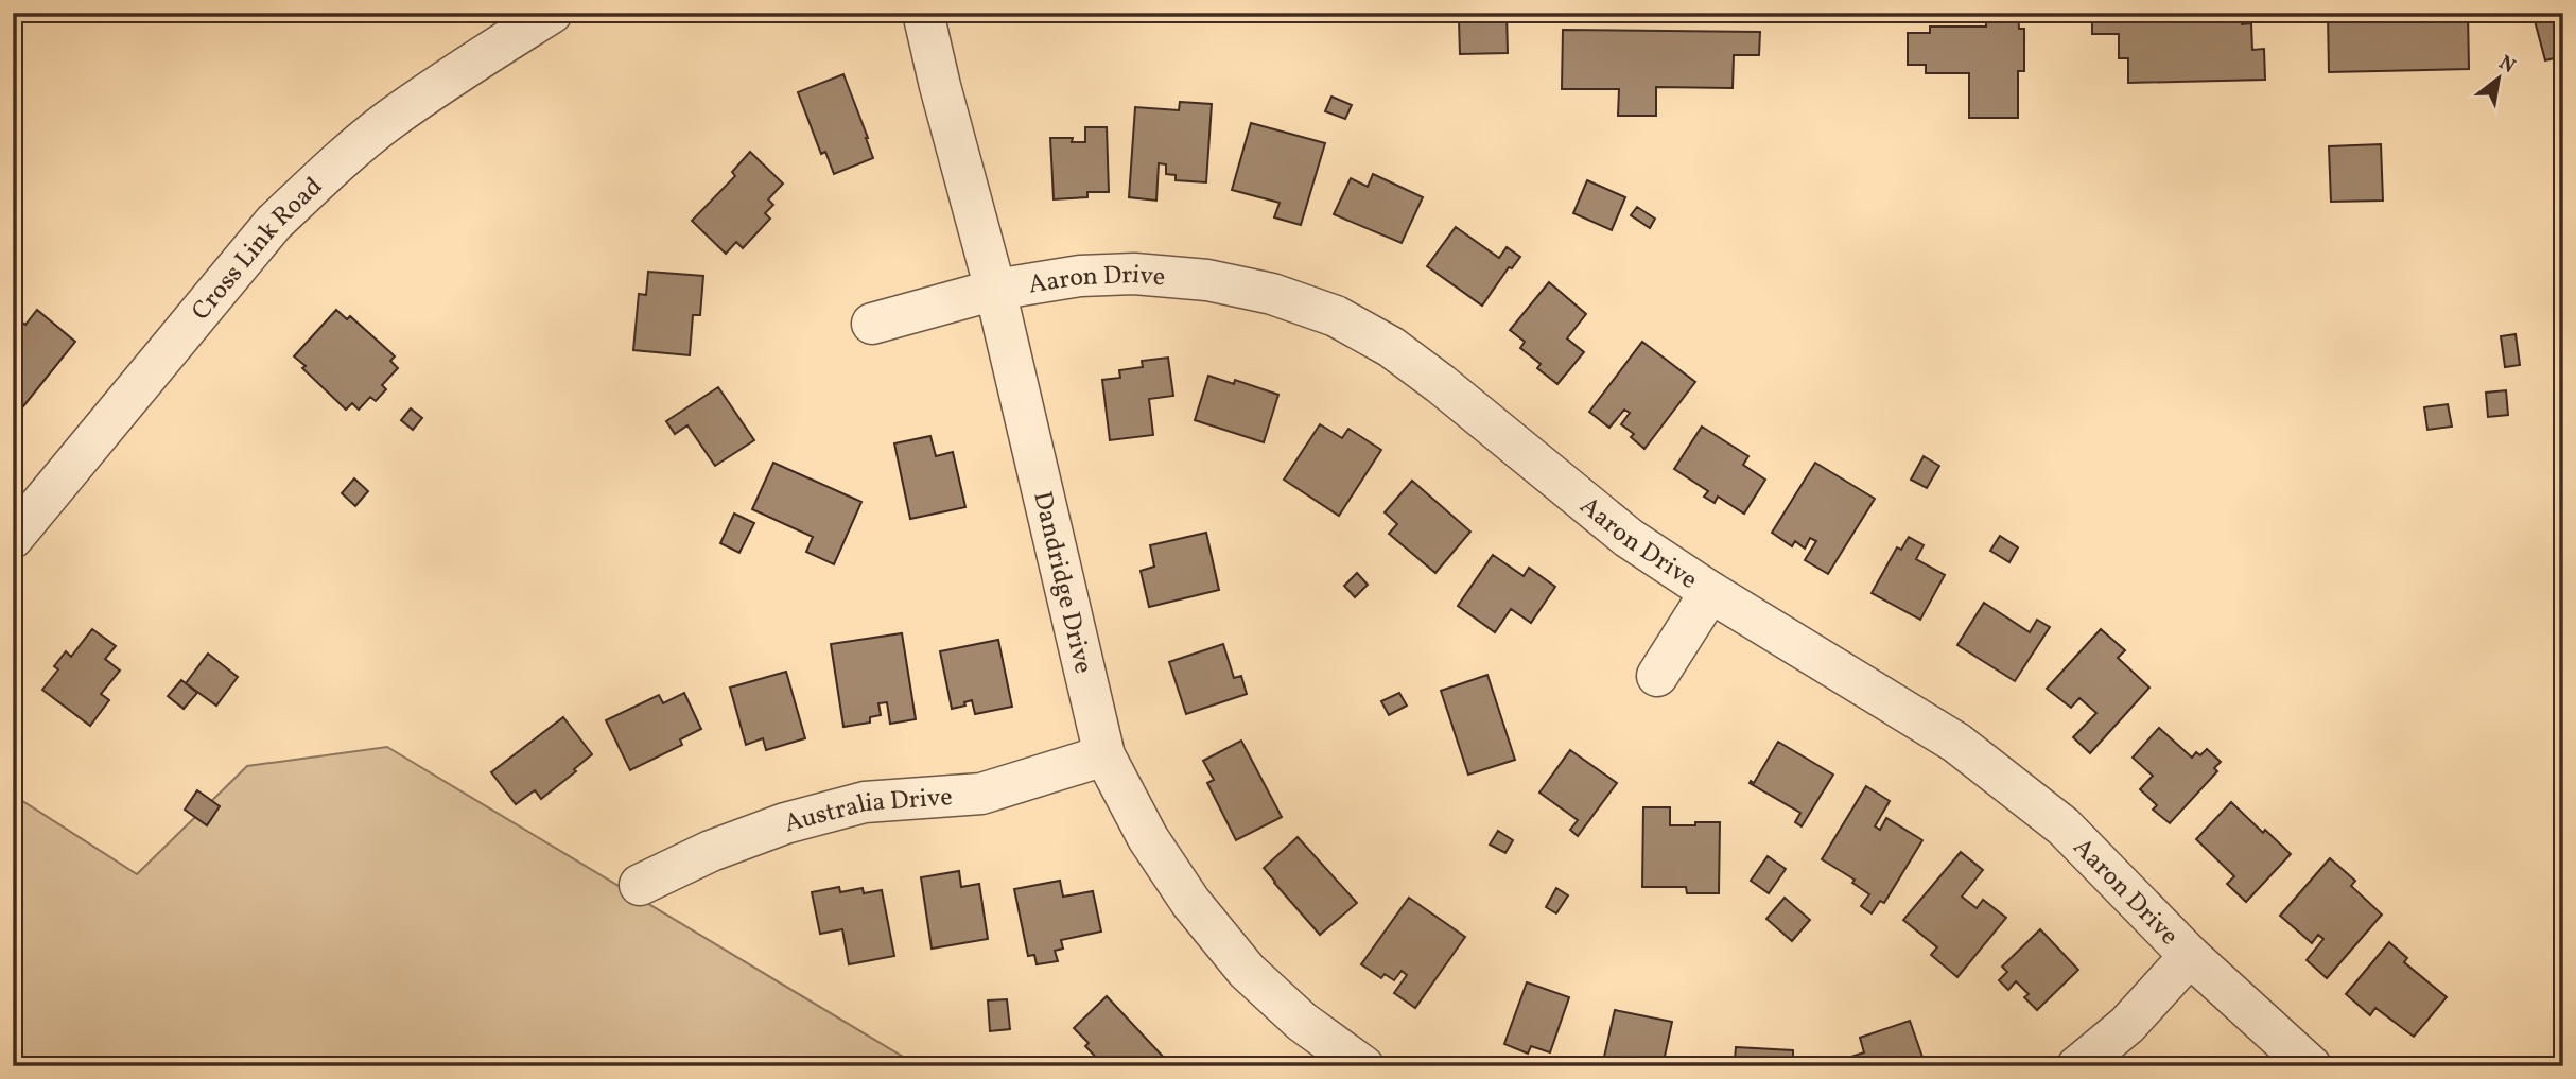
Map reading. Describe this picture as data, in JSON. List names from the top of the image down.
{
  "streets": {
    "street": [
      "Cross Link Road",
      "Aaron Drive",
      "Dandridge Drive",
      "Australia Drive"
    ]
  },
  "crossings": [
    ["Aaron Drive", "Dandridge Drive"],
    ["Dandridge Drive", "Australia Drive"]
  ],
  "north": "top right"
}
